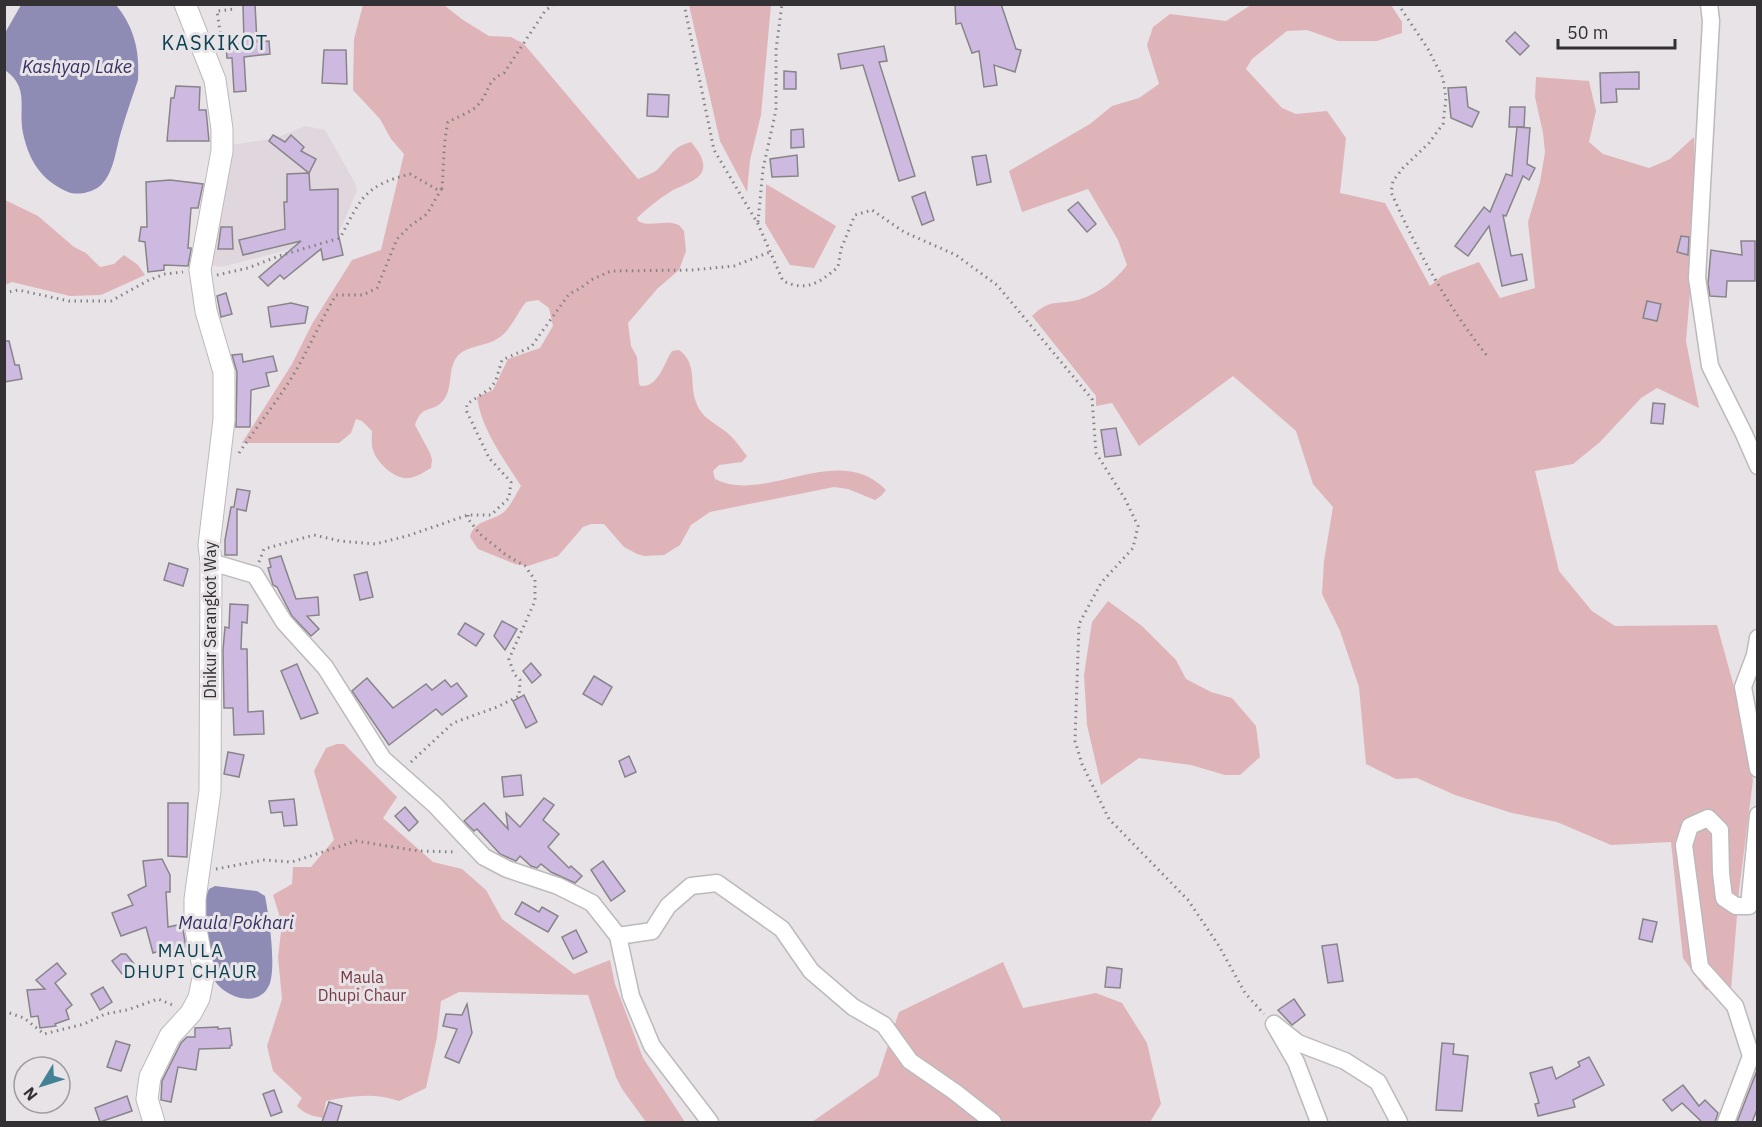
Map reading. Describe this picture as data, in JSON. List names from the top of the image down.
{
  "streets": {
    "street": ["Dhikur Sarangkot Way"]
  },
  "districts": ["KASKIKOT", "MAULA DHUPI CHAUR"],
  "water": ["Kashyap Lake", "Maula Pokhari"],
  "parks": ["Maula Dhupi Chaur"],
  "scale_bar": "50 m",
  "north": "bottom left"
}
